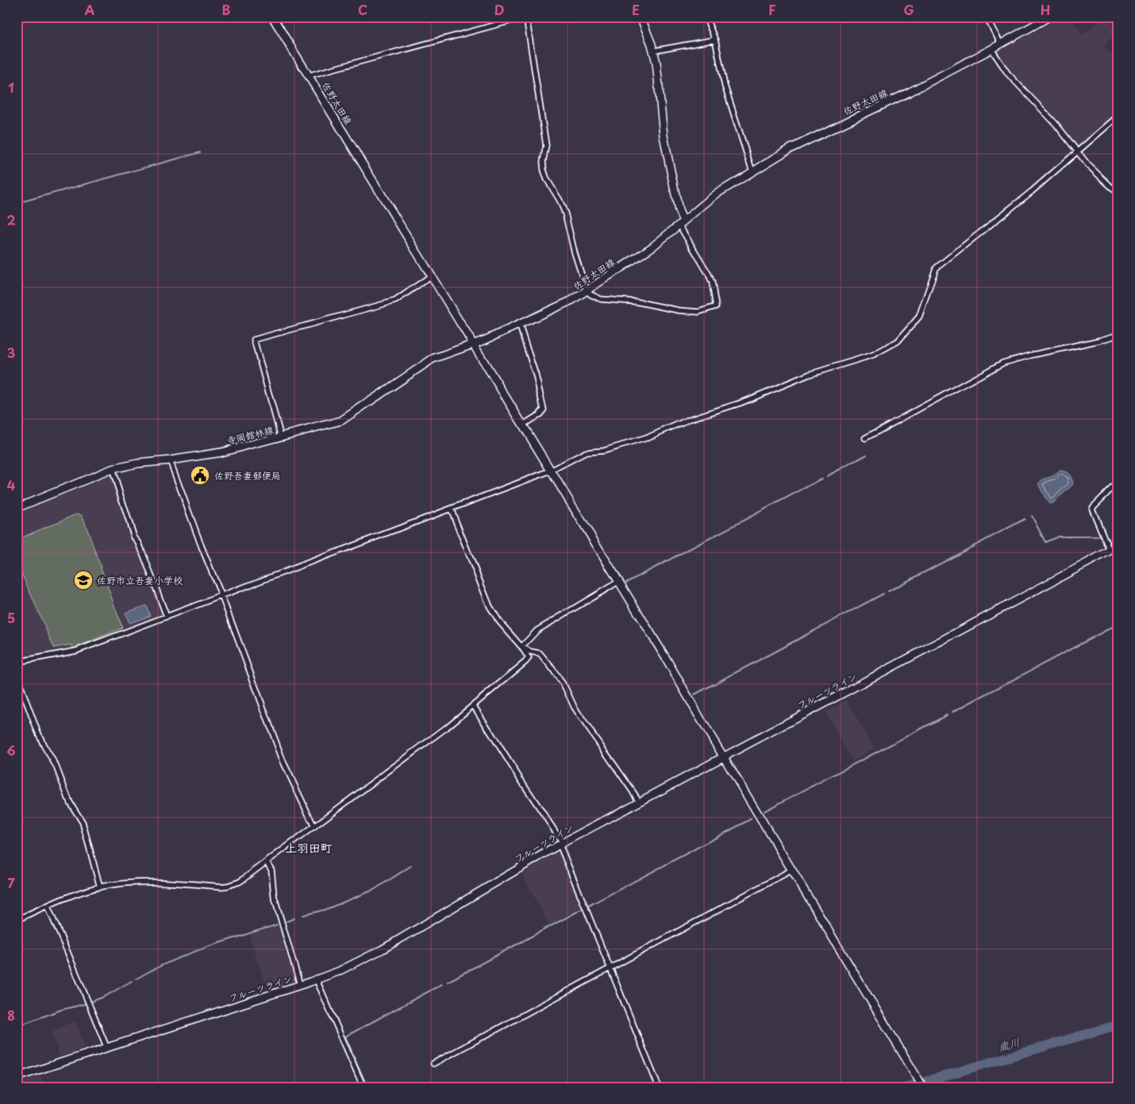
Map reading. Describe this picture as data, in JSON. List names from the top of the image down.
{
  "streets": {
    "street": ["佐野太田線", "寺岡館林線", "フルーツライン"]
  },
  "crossings": [
    ["佐野太田線", "寺岡館林線"]
  ],
  "districts": ["上羽田町"],
  "water": ["歳川"],
  "places": {
    "public building": ["佐野吾妻郵便局"],
    "school or university": ["佐野市立吾妻小学校"]
  },
  "grid": {
    "columns": [
      "A",
      "B",
      "C",
      "D",
      "E",
      "F",
      "G",
      "H"
    ],
    "rows": [
      "1",
      "2",
      "3",
      "4",
      "5",
      "6",
      "7",
      "8"
    ]
  }
}
